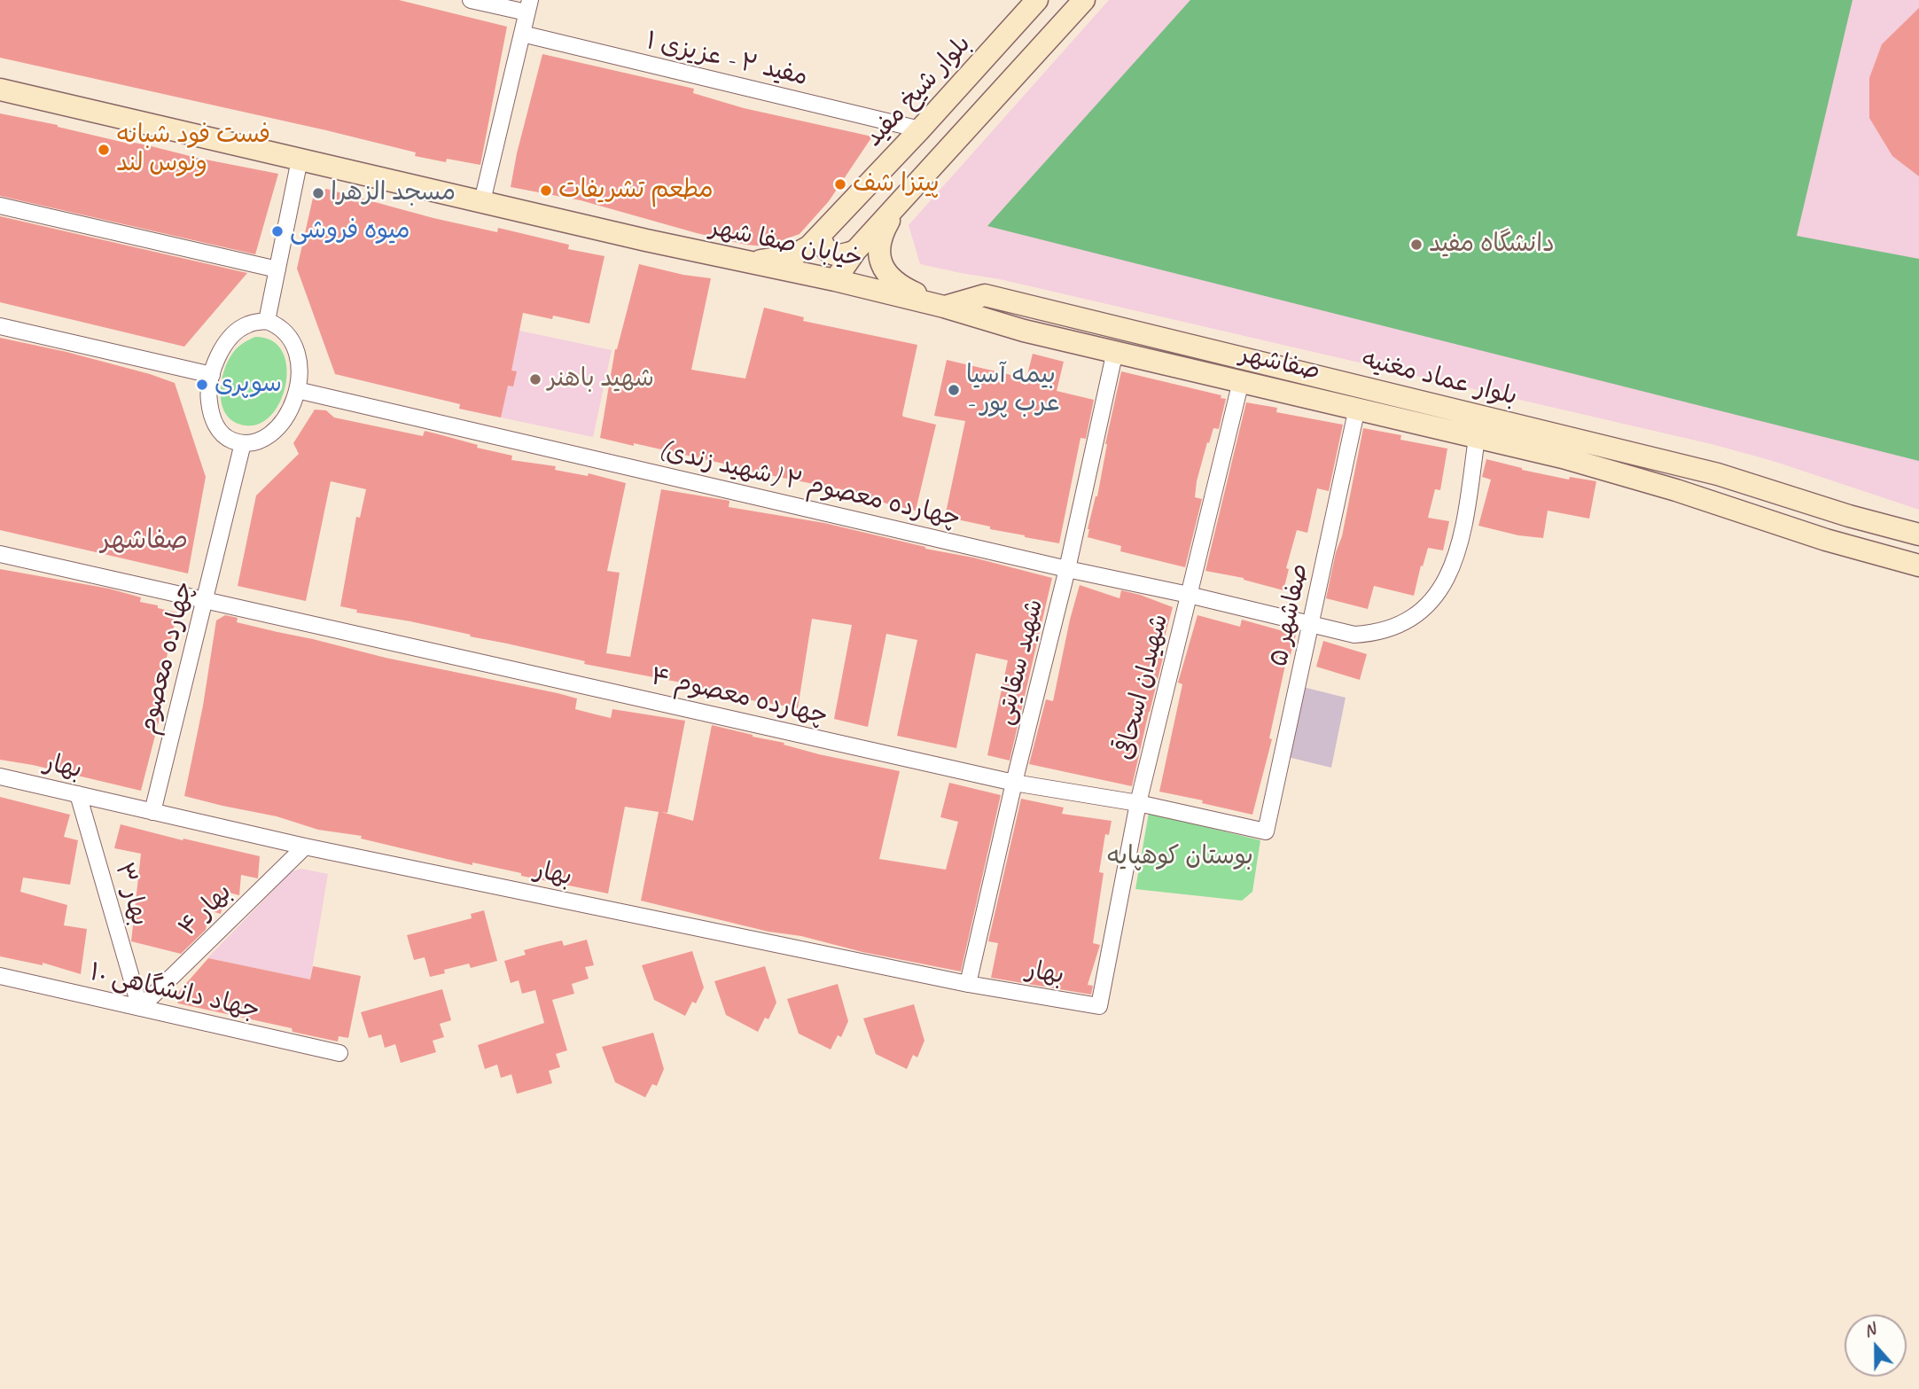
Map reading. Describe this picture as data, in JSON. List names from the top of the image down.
{
  "streets": {
    "main road": [
      "بلوار شیخ مفید",
      "خیابان صفا شهر",
      "صفاشهر",
      "بلوار عماد مغنیه"
    ],
    "street": [
      "مفید ۲ - عزیزی ۱",
      "چهارده معصوم ۲ (شهید زندی)",
      "صفاشهر ۵",
      "چهارده معصوم",
      "شهید سقایتی",
      "شهیدان اسحاقی",
      "چهارده معصوم ۴",
      "بهار",
      "بهار ۳",
      "بهار ۴",
      "جهاد دانشگاهی ۱۰"
    ]
  },
  "crossings": [
    ["مفید ۲ - عزیزی ۱", "بلوار شیخ مفید"],
    ["بلوار شیخ مفید", "خیابان صفا شهر"],
    ["خیابان صفا شهر", "صفاشهر"],
    ["خیابان صفا شهر", "بلوار عماد مغنیه"],
    ["صفاشهر", "بلوار عماد مغنیه"],
    ["صفاشهر", "چهارده معصوم ۲ (شهید زندی)"],
    ["صفاشهر", "صفاشهر ۵"],
    ["صفاشهر", "شهید سقایتی"],
    ["صفاشهر", "شهیدان اسحاقی"],
    ["چهارده معصوم ۲ (شهید زندی)", "صفاشهر ۵"],
    ["چهارده معصوم ۲ (شهید زندی)", "چهارده معصوم"],
    ["چهارده معصوم ۲ (شهید زندی)", "شهید سقایتی"],
    ["چهارده معصوم ۲ (شهید زندی)", "شهیدان اسحاقی"],
    ["صفاشهر ۵", "چهارده معصوم ۴"],
    ["چهارده معصوم", "چهارده معصوم ۴"],
    ["چهارده معصوم", "بهار"],
    ["شهید سقایتی", "چهارده معصوم ۴"],
    ["شهید سقایتی", "بهار"],
    ["شهیدان اسحاقی", "چهارده معصوم ۴"],
    ["شهیدان اسحاقی", "بهار"],
    ["بهار", "بهار ۳"],
    ["بهار", "بهار ۴"],
    ["بهار ۳", "بهار ۴"],
    ["بهار ۳", "جهاد دانشگاهی ۱۰"],
    ["بهار ۴", "جهاد دانشگاهی ۱۰"]
  ],
  "districts": ["صفاشهر"],
  "parks": ["بوستان کوهپایه"],
  "places": [
    "فست فود شبانه ونوس لند",
    "پیتزا شف",
    "مطعم تشريفات",
    "مسجد الزهرا",
    "میوه فروشی",
    "دانشگاه مفید",
    "شهید باهنر",
    "سوپری",
    "بیمه آسیا - عرب پور"
  ],
  "north": "top"
}
